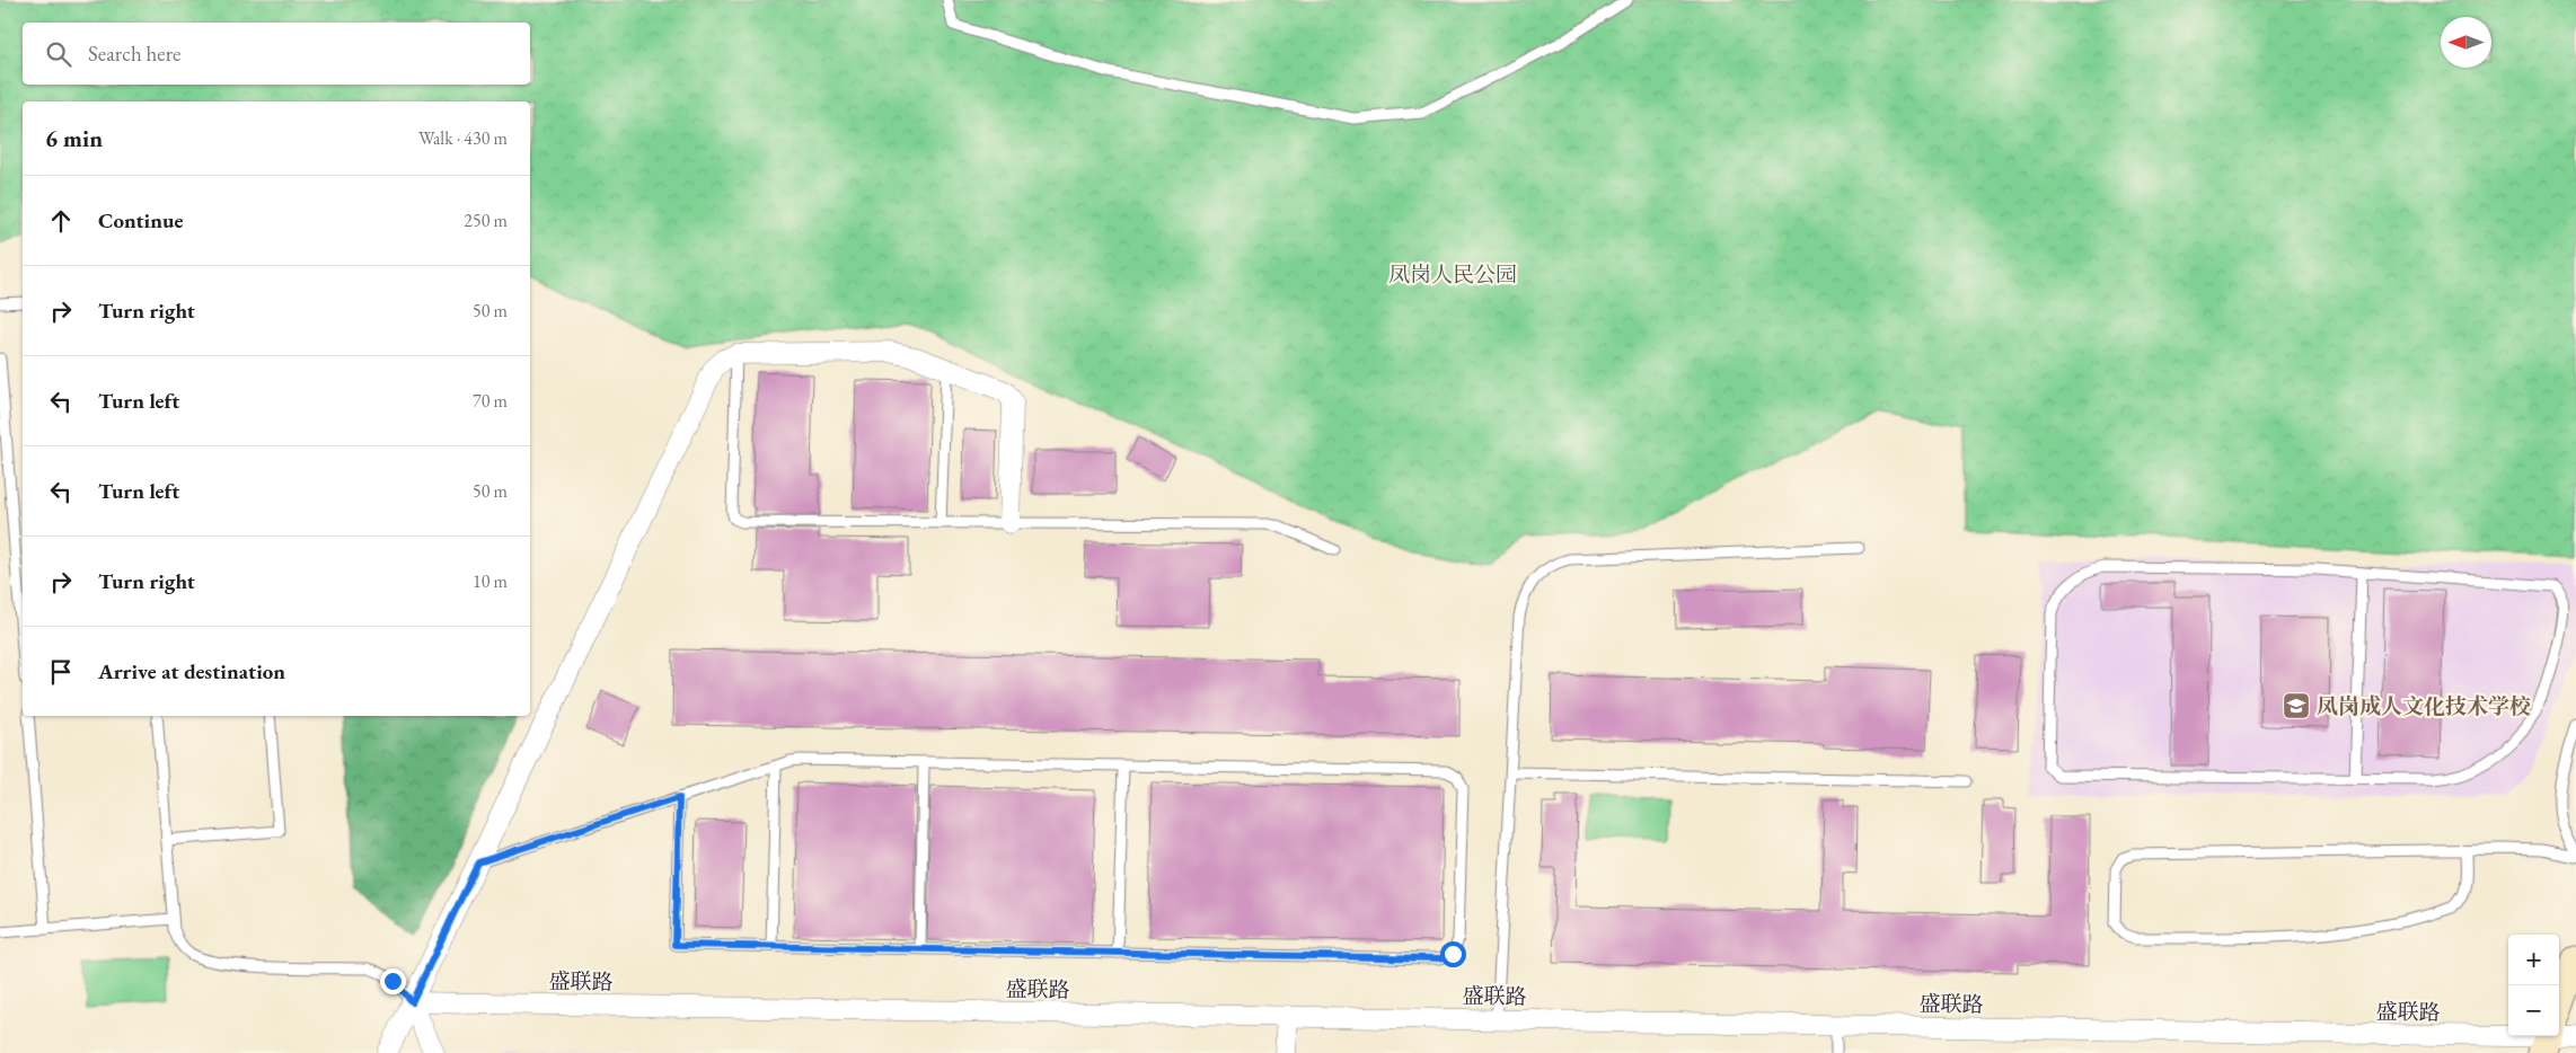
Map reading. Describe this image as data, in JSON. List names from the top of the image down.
{
  "streets": {
    "street": ["盛联路"]
  },
  "parks": ["凤岗人民公园"],
  "places": {
    "school or university": ["凤岗成人文化技术学校"]
  },
  "north": "left",
  "page": {
    "search": "Search here",
    "heading": ["6 min", "Walk · 430 m"],
    "list": [
      ["Continue", "250 m"],
      ["Turn right", "50 m"],
      ["Turn left", "70 m"],
      ["Turn left", "50 m"],
      ["Turn right", "10 m"],
      "Arrive at destination"
    ],
    "map_buttons": ["+", "−"]
  }
}
